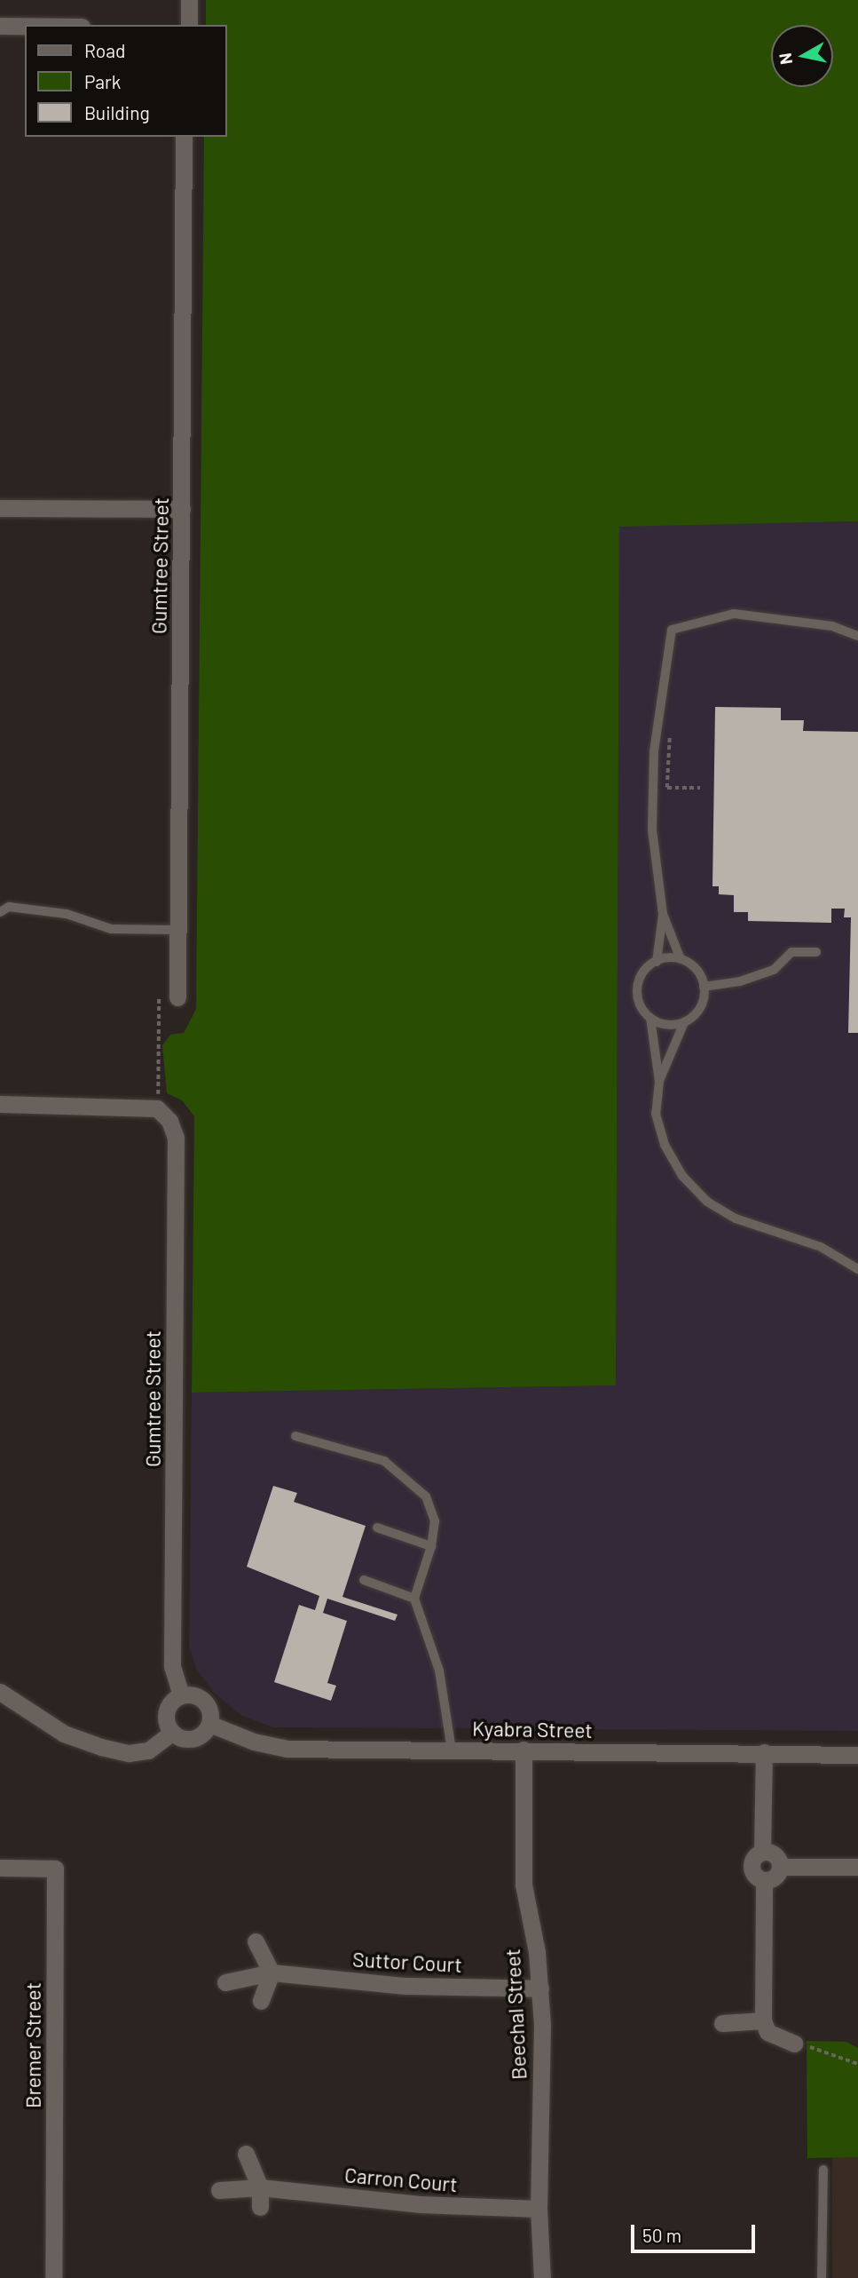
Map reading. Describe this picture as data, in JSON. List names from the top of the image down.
{
  "streets": {
    "street": [
      "Gumtree Street",
      "Kyabra Street",
      "Suttor Court",
      "Beechal Street",
      "Bremer Street",
      "Carron Court"
    ]
  },
  "crossings": [
    ["Gumtree Street", "Kyabra Street"],
    ["Kyabra Street", "Beechal Street"],
    ["Suttor Court", "Beechal Street"],
    ["Beechal Street", "Carron Court"]
  ],
  "legend": ["Road", "Park", "Building"],
  "scale_bar": "50 m",
  "north": "left"
}
